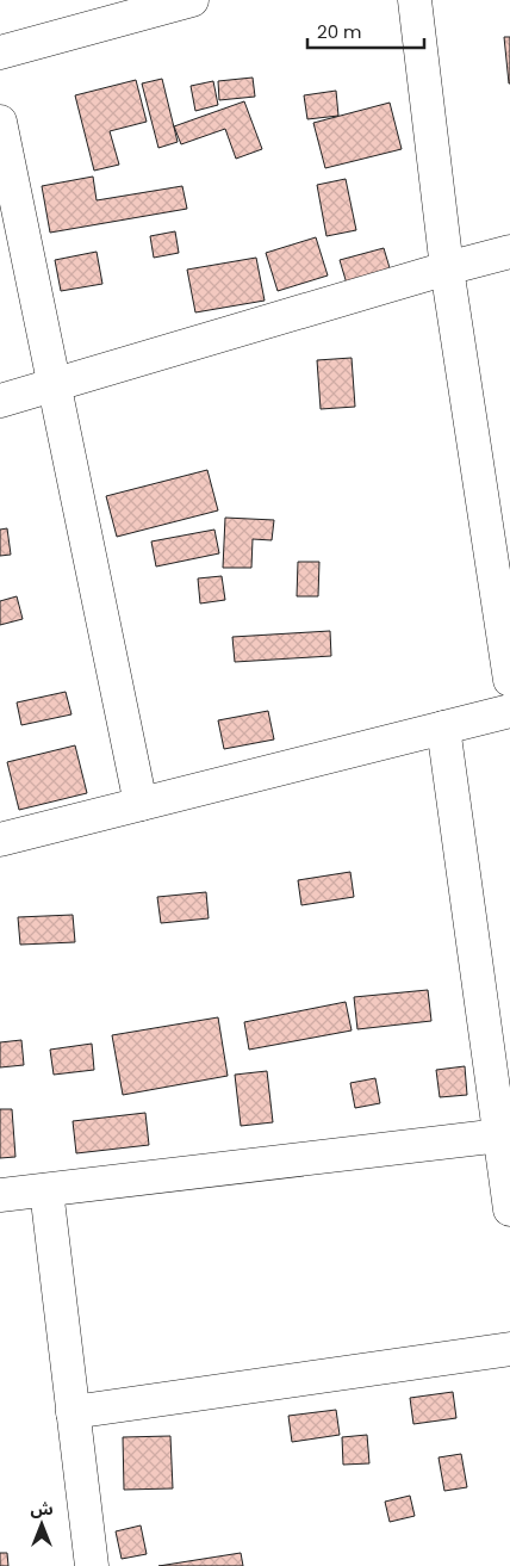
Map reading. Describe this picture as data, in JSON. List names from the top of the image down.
{
  "scale_bar": "20 m",
  "north": "top"
}
